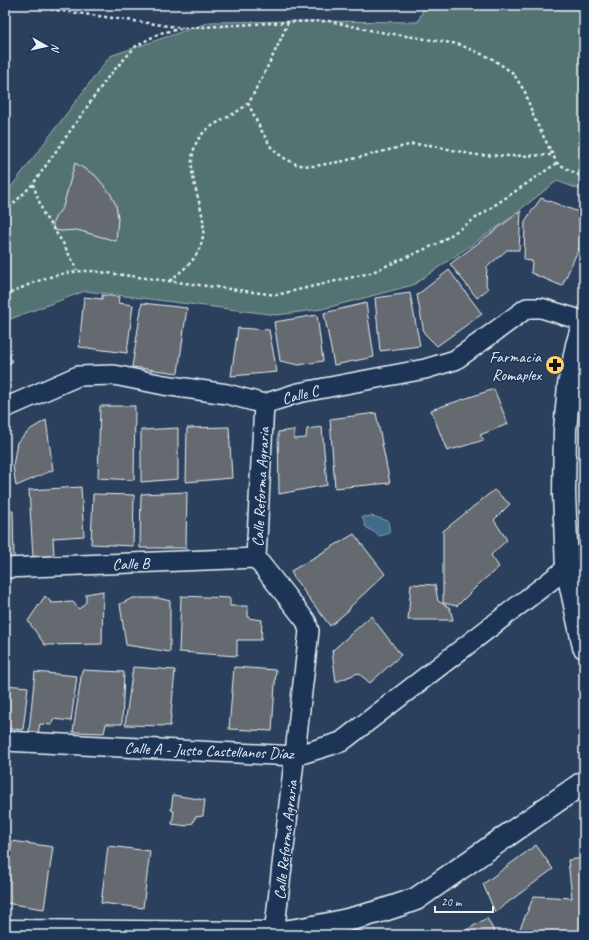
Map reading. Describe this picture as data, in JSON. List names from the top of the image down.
{
  "streets": {
    "street": [
      "Calle C",
      "Calle Reforma Agraria",
      "Calle B",
      "Calle A - Justo Castellanos Díaz"
    ]
  },
  "crossings": [
    ["Calle C", "Calle Reforma Agraria"],
    ["Calle Reforma Agraria", "Calle B"],
    ["Calle Reforma Agraria", "Calle A - Justo Castellanos Díaz"]
  ],
  "places": {
    "pharmacy": ["Farmacia Romaplex"]
  },
  "scale_bar": "20 m",
  "north": "right"
}
